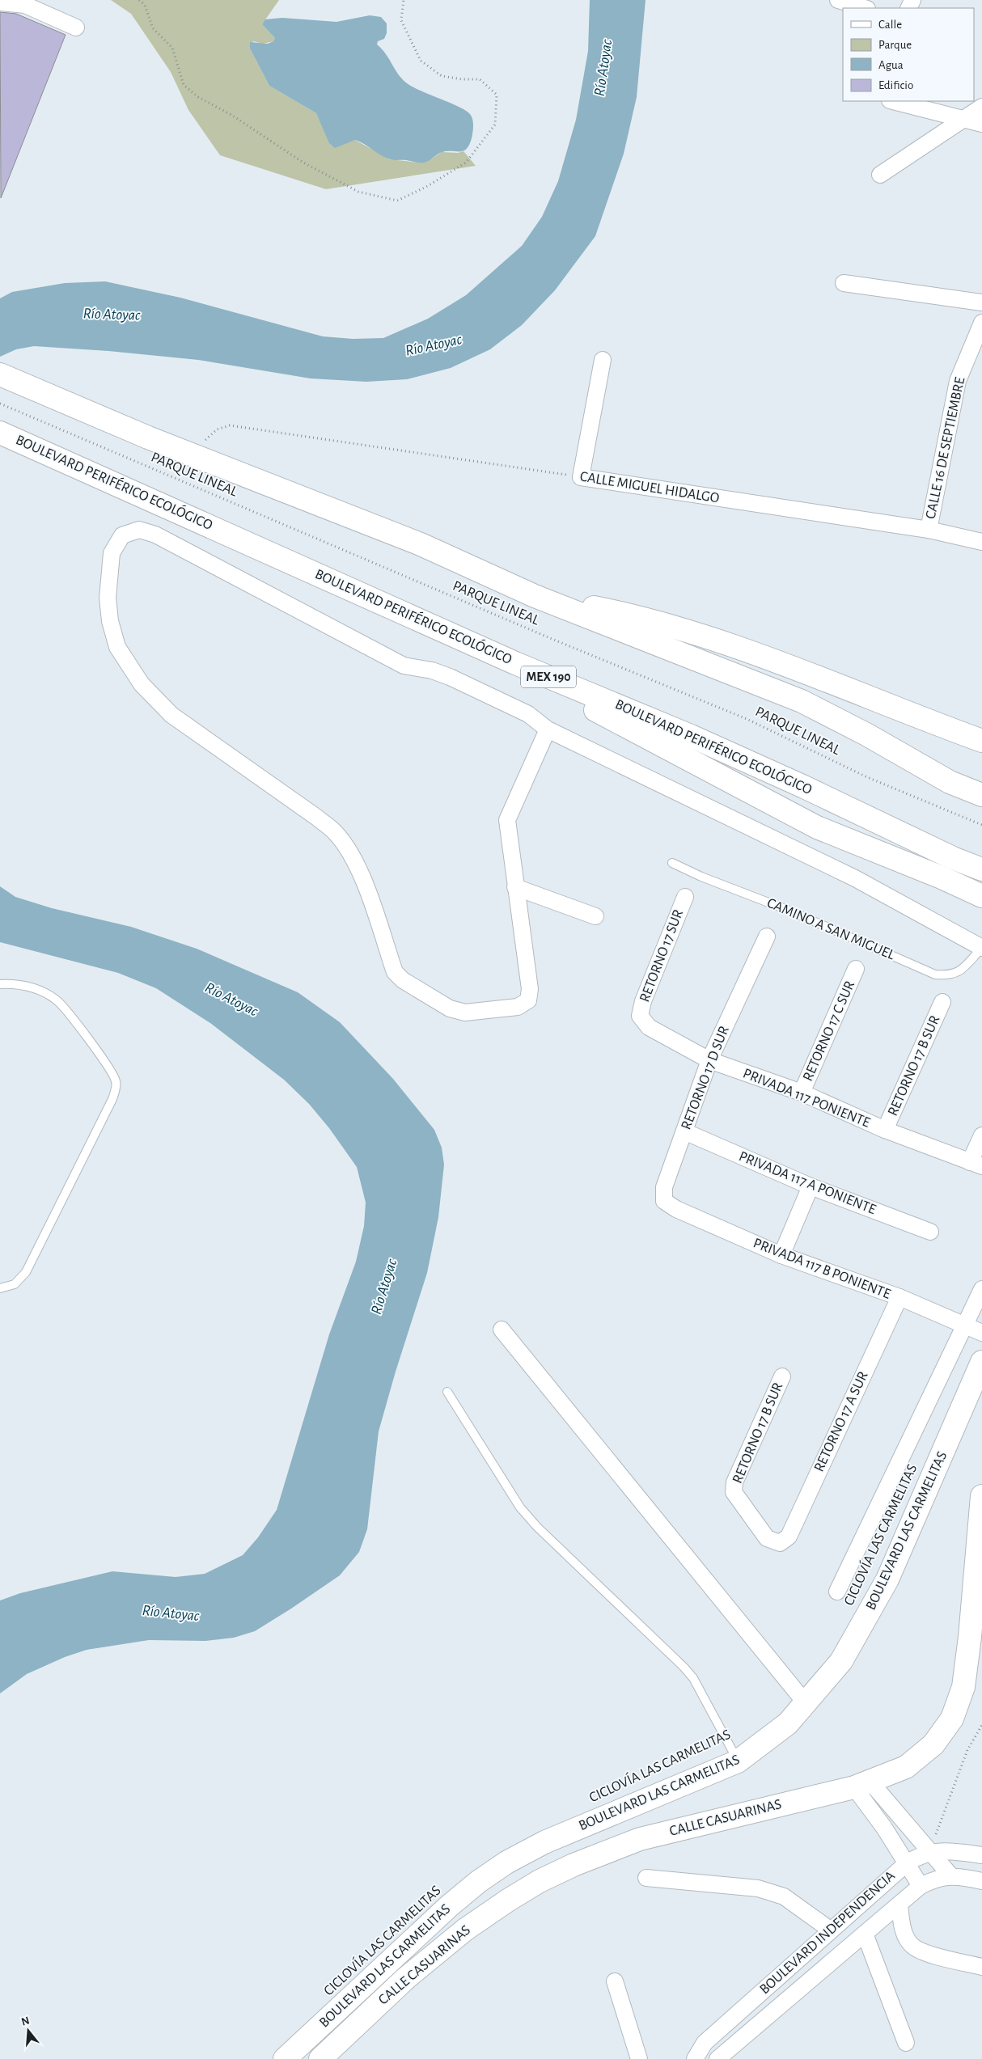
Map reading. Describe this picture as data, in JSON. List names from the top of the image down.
{
  "streets": {
    "main road": [
      "BOULEVARD PERIFÉRICO ECOLÓGICO",
      "MEX 190",
      "BOULEVARD LAS CARMELITAS",
      "CALLE CASUARINAS"
    ],
    "street": [
      "CALLE 16 DE SEPTIEMBRE",
      "CALLE MIGUEL HIDALGO",
      "RETORNO 17 SUR",
      "RETORNO 17 C SUR",
      "RETORNO 17 B SUR",
      "RETORNO 17 D SUR",
      "PRIVADA 117 PONIENTE",
      "PRIVADA 117 A PONIENTE",
      "PRIVADA 117 B PONIENTE",
      "RETORNO 17 A SUR",
      "BOULEVARD INDEPENDENCIA"
    ],
    "lane": ["CAMINO A SAN MIGUEL"],
    "path": ["PARQUE LINEAL"]
  },
  "crossings": [
    ["CALLE 16 DE SEPTIEMBRE", "CALLE MIGUEL HIDALGO"],
    ["RETORNO 17 SUR", "PRIVADA 117 PONIENTE"],
    ["RETORNO 17 C SUR", "PRIVADA 117 PONIENTE"],
    ["RETORNO 17 B SUR", "PRIVADA 117 PONIENTE"],
    ["RETORNO 17 B SUR", "RETORNO 17 A SUR"],
    ["RETORNO 17 D SUR", "PRIVADA 117 PONIENTE"],
    ["RETORNO 17 D SUR", "PRIVADA 117 A PONIENTE"],
    ["RETORNO 17 D SUR", "PRIVADA 117 B PONIENTE"],
    ["PRIVADA 117 B PONIENTE", "RETORNO 17 A SUR"]
  ],
  "water": ["Río Atoyac"],
  "legend": [
    "Calle",
    "Parque",
    "Agua",
    "Edificio"
  ],
  "north": "top"
}
